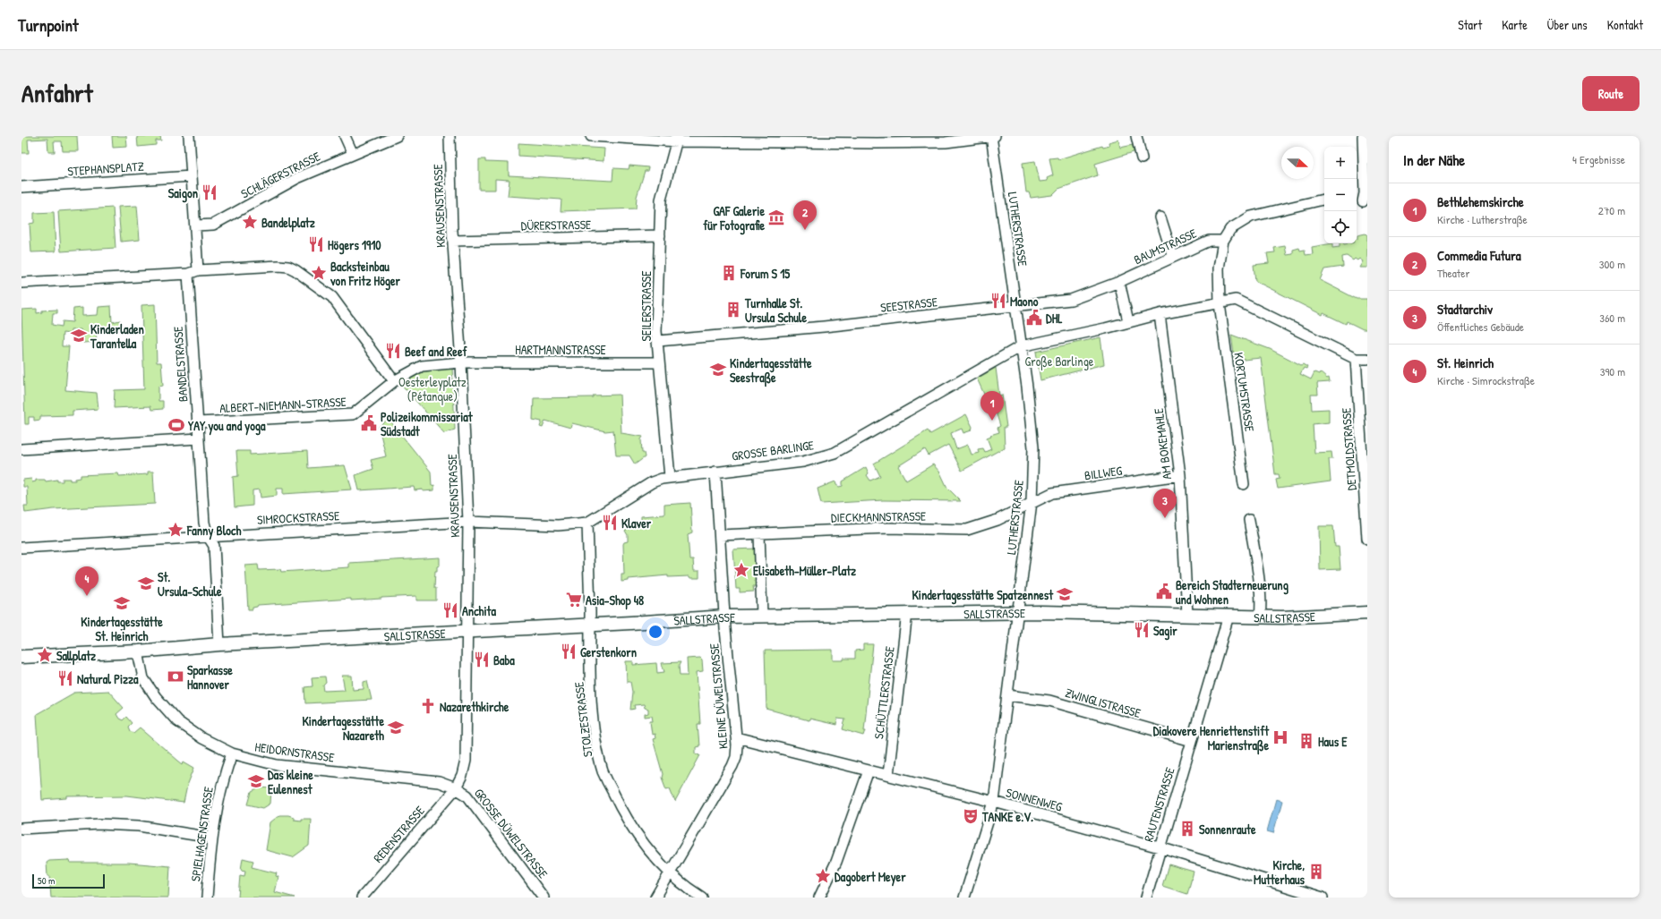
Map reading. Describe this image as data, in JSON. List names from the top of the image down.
{
  "streets": {
    "street": [
      "STEPHANSPLATZ",
      "SCHLÄGERSTRASSE",
      "KRAUSENSTRASSE",
      "DÜRERSTRASSE",
      "LUTHERSTRASSE",
      "BAUMSTRASSE",
      "SEESTRASSE",
      "SEILERSTRASSE",
      "HARTMANNSTRASSE",
      "BANDELSTRASSE",
      "KORTUMSTRASSE",
      "ALBERT-NIEMANN-STRASSE",
      "AM BOKEMAHLE",
      "DETMOLDSTRASSE",
      "GROSSE BARLINGE",
      "BILLWEG",
      "DIECKMANNSTRASSE",
      "SIMROCKSTRASSE",
      "SALLSTRASSE",
      "SCHÜTTLERSTRASSE",
      "KLEINE DÜWELSTRASSE",
      "ZWINGLISTRASSE",
      "STOLZESTRASSE",
      "HEIDORNSTRASSE",
      "SONNENWEG",
      "RAUTENSTRASSE",
      "GROSSE DÜWELSTRASSE",
      "SPIELHAGENSTRASSE",
      "REDENSTRASSE"
    ]
  },
  "crossings": [
    ["KRAUSENSTRASSE", "DÜRERSTRASSE"],
    ["KRAUSENSTRASSE", "HARTMANNSTRASSE"],
    ["KRAUSENSTRASSE", "ALBERT-NIEMANN-STRASSE"],
    ["KRAUSENSTRASSE", "GROSSE BARLINGE"],
    ["KRAUSENSTRASSE", "SIMROCKSTRASSE"],
    ["KRAUSENSTRASSE", "SALLSTRASSE"],
    ["KRAUSENSTRASSE", "HEIDORNSTRASSE"],
    ["KRAUSENSTRASSE", "GROSSE DÜWELSTRASSE"],
    ["KRAUSENSTRASSE", "REDENSTRASSE"],
    ["DÜRERSTRASSE", "SEILERSTRASSE"],
    ["LUTHERSTRASSE", "SEESTRASSE"],
    ["LUTHERSTRASSE", "GROSSE BARLINGE"],
    ["LUTHERSTRASSE", "BILLWEG"],
    ["LUTHERSTRASSE", "DIECKMANNSTRASSE"],
    ["LUTHERSTRASSE", "SALLSTRASSE"],
    ["LUTHERSTRASSE", "ZWINGLISTRASSE"],
    ["LUTHERSTRASSE", "SONNENWEG"],
    ["BAUMSTRASSE", "SEESTRASSE"],
    ["SEESTRASSE", "SEILERSTRASSE"],
    ["SEILERSTRASSE", "HARTMANNSTRASSE"],
    ["SEILERSTRASSE", "GROSSE BARLINGE"],
    ["HARTMANNSTRASSE", "ALBERT-NIEMANN-STRASSE"],
    ["BANDELSTRASSE", "ALBERT-NIEMANN-STRASSE"],
    ["BANDELSTRASSE", "SIMROCKSTRASSE"],
    ["BANDELSTRASSE", "SALLSTRASSE"],
    ["KORTUMSTRASSE", "GROSSE BARLINGE"],
    ["AM BOKEMAHLE", "GROSSE BARLINGE"],
    ["AM BOKEMAHLE", "BILLWEG"],
    ["AM BOKEMAHLE", "SALLSTRASSE"],
    ["DETMOLDSTRASSE", "GROSSE BARLINGE"],
    ["GROSSE BARLINGE", "SIMROCKSTRASSE"],
    ["GROSSE BARLINGE", "KLEINE DÜWELSTRASSE"],
    ["GROSSE BARLINGE", "STOLZESTRASSE"],
    ["BILLWEG", "DIECKMANNSTRASSE"],
    ["DIECKMANNSTRASSE", "KLEINE DÜWELSTRASSE"],
    ["SALLSTRASSE", "SCHÜTTLERSTRASSE"],
    ["SALLSTRASSE", "KLEINE DÜWELSTRASSE"],
    ["SALLSTRASSE", "STOLZESTRASSE"],
    ["SALLSTRASSE", "HEIDORNSTRASSE"],
    ["SALLSTRASSE", "RAUTENSTRASSE"],
    ["SCHÜTTLERSTRASSE", "SONNENWEG"],
    ["KLEINE DÜWELSTRASSE", "STOLZESTRASSE"],
    ["KLEINE DÜWELSTRASSE", "SONNENWEG"],
    ["ZWINGLISTRASSE", "RAUTENSTRASSE"],
    ["HEIDORNSTRASSE", "GROSSE DÜWELSTRASSE"],
    ["HEIDORNSTRASSE", "SPIELHAGENSTRASSE"],
    ["HEIDORNSTRASSE", "REDENSTRASSE"],
    ["SONNENWEG", "RAUTENSTRASSE"],
    ["GROSSE DÜWELSTRASSE", "REDENSTRASSE"]
  ],
  "parks": ["Große Barlinge", "Oesterleyplatz (Pétanque)"],
  "places": {
    "restaurant": [
      "Saigon",
      "Högers 1910",
      "Maono",
      "Beef and Reef",
      "Klaver",
      "Anchita",
      "Sagir",
      "Gerstenkorn",
      "Baba",
      "Natural Pizza"
    ],
    "museum": ["GAF Galerie für Fotografie"],
    "place": [
      "Bandelplatz",
      "Backsteinbau von Fritz Höger",
      "Fanny Bloch",
      "Elisabeth-Müller-Platz",
      "Sallplatz",
      "Dagobert Meyer"
    ],
    "building": [
      "Forum S 15",
      "Turnhalle St. Ursula Schule",
      "Haus E",
      "Sonnenraute",
      "Kirche, Mutterhaus"
    ],
    "public building": ["DHL", "Polizeikommissariat Südstadt", "Bereich Stadterneuerung und Wohnen"],
    "school or university": [
      "Kinderladen Tarantella",
      "Kindertagesstätte Seestraße",
      "St. Ursula-Schule",
      "Kindertagesstätte Spatzennest",
      "Kindertagesstätte St. Heinrich",
      "Kindertagesstätte Nazareth",
      "Das kleine Eulennest"
    ],
    "sports": ["YAY you and yoga"],
    "supermarket": ["Asia-Shop 48"],
    "bank": ["Sparkasse Hannover"],
    "church": ["Nazarethkirche"],
    "hospital": ["Diakovere Henriettenstift Marienstraße"],
    "theatre": ["TANKE e.V."]
  },
  "scale_bar": "50 m",
  "north": "right",
  "page": {
    "header": "Turnpoint",
    "nav": [
      "Start",
      "Karte",
      "Über uns",
      "Kontakt"
    ],
    "title": "Anfahrt",
    "buttons": "Route",
    "heading": ["In der Nähe", "4 Ergebnisse"],
    "map_buttons": ["+", "−"],
    "list": [
      {
        "mark": "1",
        "name": "Bethlehemskirche",
        "note": "Kirche · Lutherstraße",
        "value": "270 m"
      },
      {
        "mark": "2",
        "name": "Commedia Futura",
        "note": "Theater",
        "value": "300 m"
      },
      {
        "mark": "3",
        "name": "Stadtarchiv",
        "note": "Öffentliches Gebäude",
        "value": "360 m"
      },
      {
        "mark": "4",
        "name": "St. Heinrich",
        "note": "Kirche · Simrockstraße",
        "value": "390 m"
      }
    ],
    "pins": [
      "2",
      "1",
      "3",
      "4"
    ],
    "scale": "50 m"
  }
}
